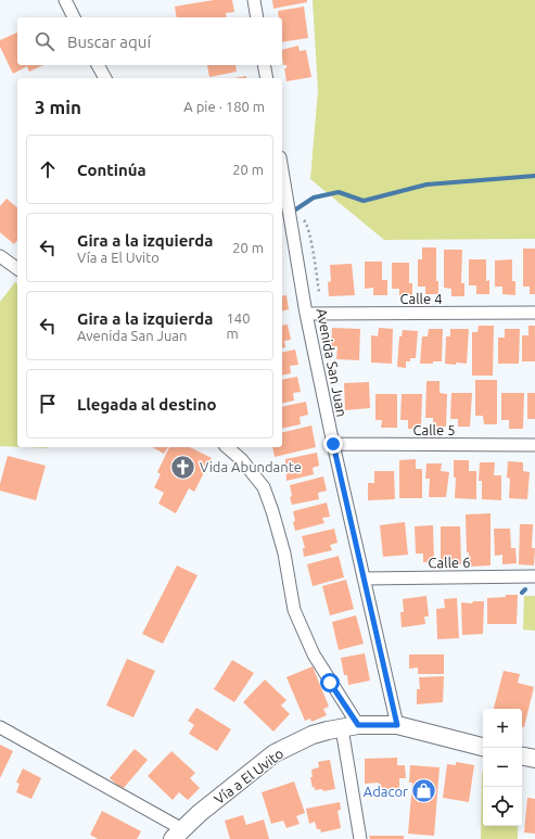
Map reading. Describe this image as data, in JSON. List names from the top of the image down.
{
  "streets": {
    "street": [
      "Calle 4",
      "Avenida San Juan",
      "Calle 5",
      "Calle 6",
      "Vía a El Uvito"
    ]
  },
  "crossings": [
    ["Calle 4", "Avenida San Juan"],
    ["Avenida San Juan", "Calle 5"],
    ["Avenida San Juan", "Calle 6"],
    ["Avenida San Juan", "Vía a El Uvito"]
  ],
  "places": {
    "church": ["Vida Abundante"],
    "shop": ["Adacor"]
  },
  "page": {
    "search": "Buscar aquí",
    "heading": ["3 min", "A pie · 180 m"],
    "list": [
      ["Continúa", "20 m"],
      ["Gira a la izquierda", "Vía a El Uvito", "20 m"],
      ["Gira a la izquierda", "Avenida San Juan", "140 m"],
      "Llegada al destino"
    ],
    "map_buttons": ["+", "−"]
  }
}
